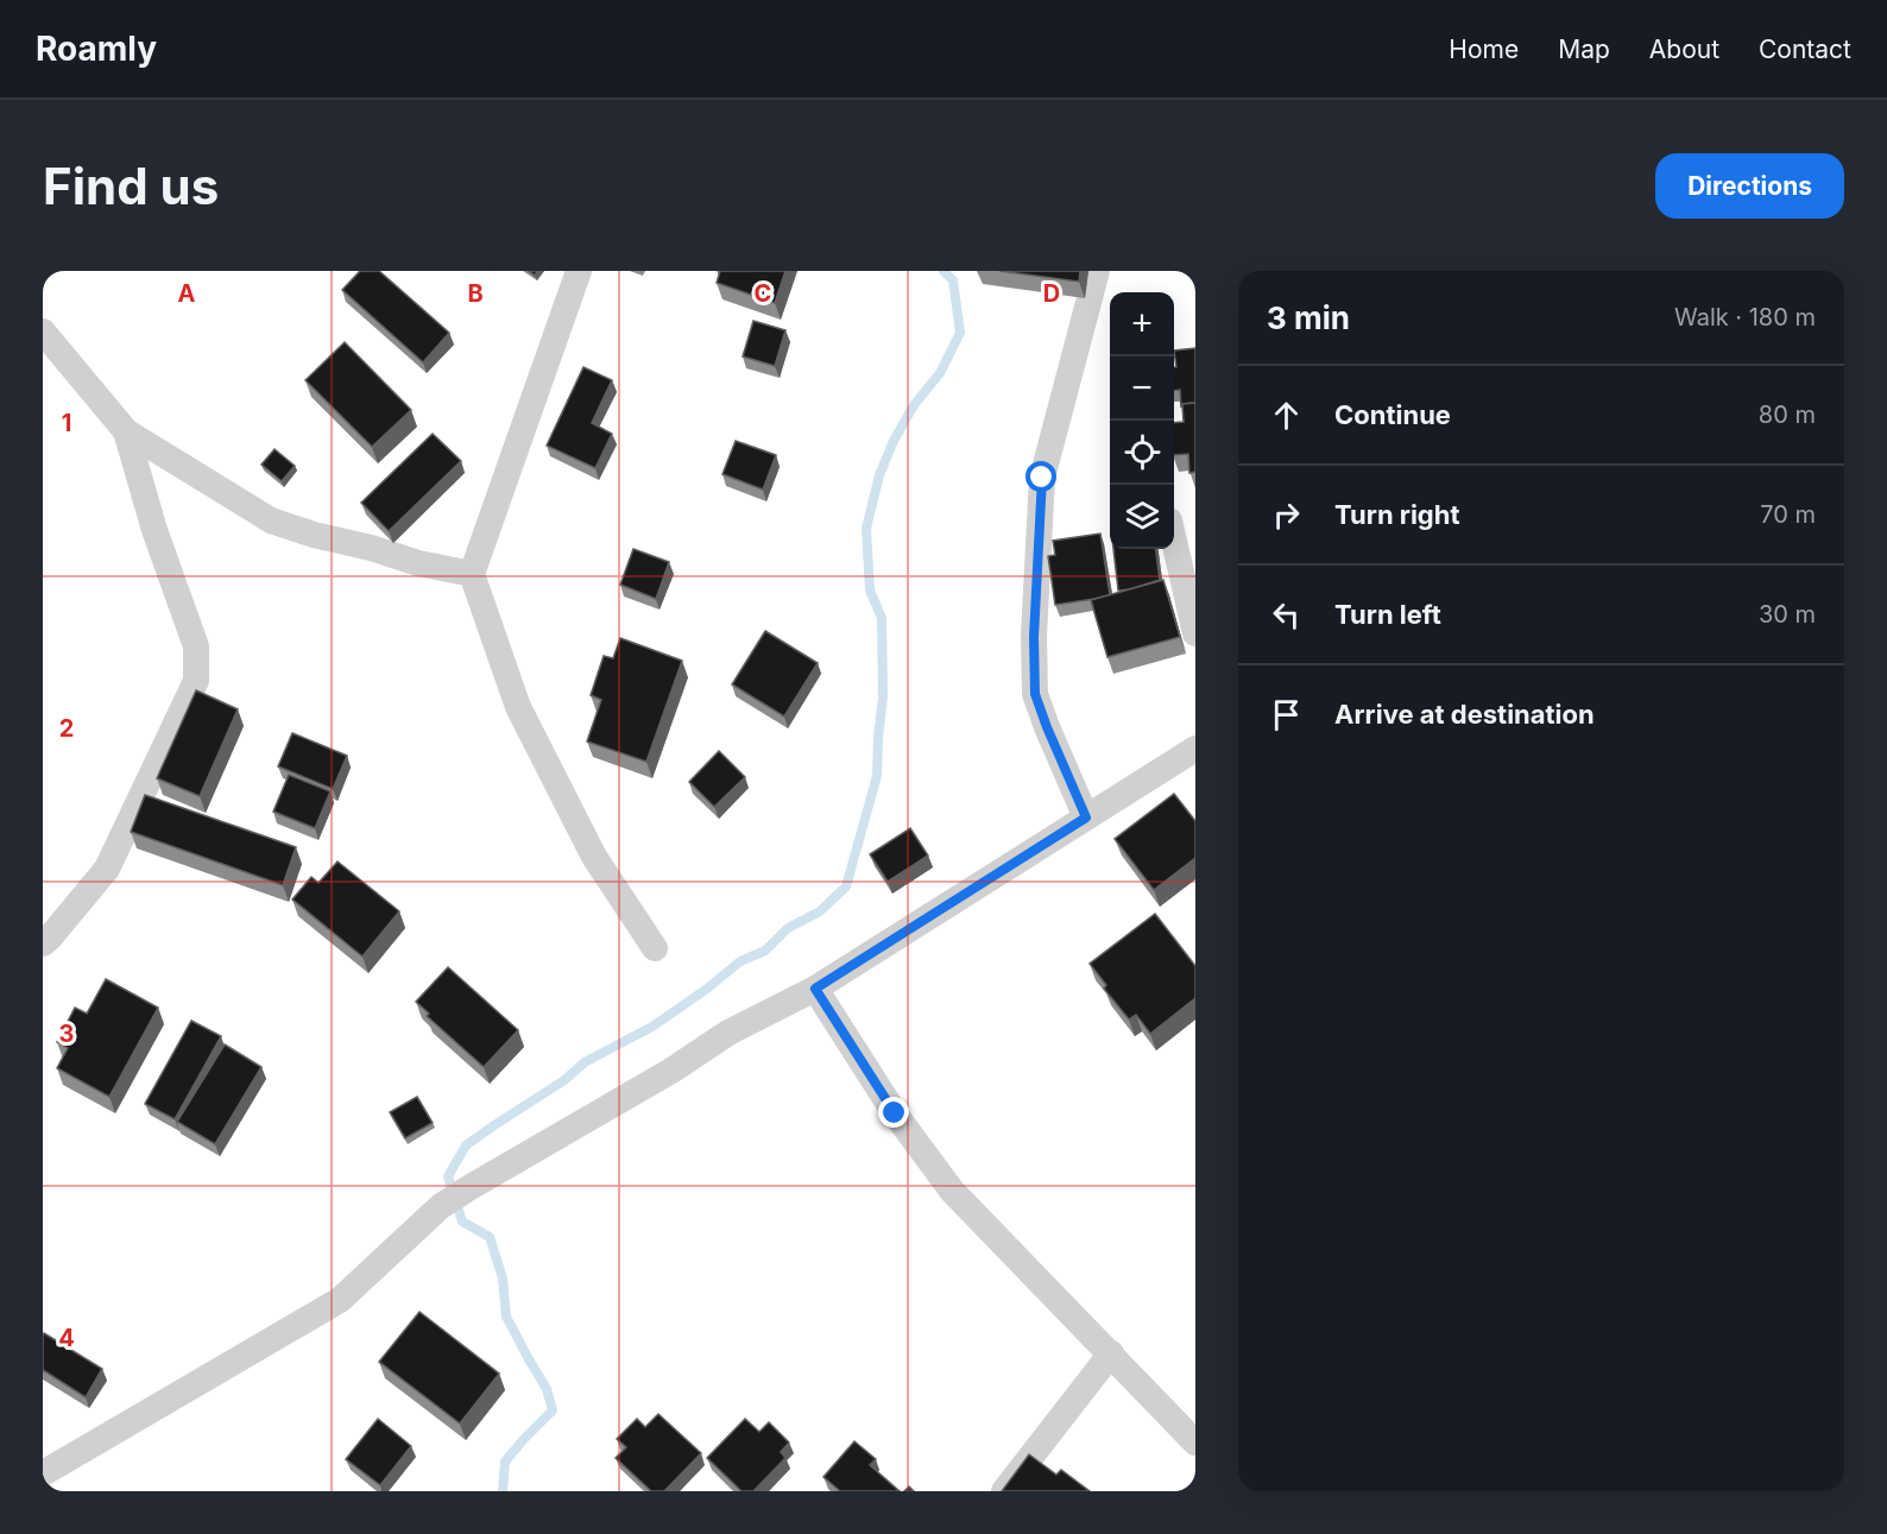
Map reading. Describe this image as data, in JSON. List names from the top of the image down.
{
  "page": {
    "header": "Roamly",
    "nav": [
      "Home",
      "Map",
      "About",
      "Contact"
    ],
    "buttons": "Directions",
    "title": "Find us",
    "heading": ["3 min", "Walk · 180 m"],
    "map_buttons": ["+", "−"],
    "list": [
      ["Continue", "80 m"],
      ["Turn right", "70 m"],
      ["Turn left", "30 m"],
      "Arrive at destination"
    ]
  },
  "grid": {
    "columns": [
      "A",
      "B",
      "C",
      "D"
    ],
    "rows": [
      "1",
      "2",
      "3",
      "4"
    ]
  }
}
